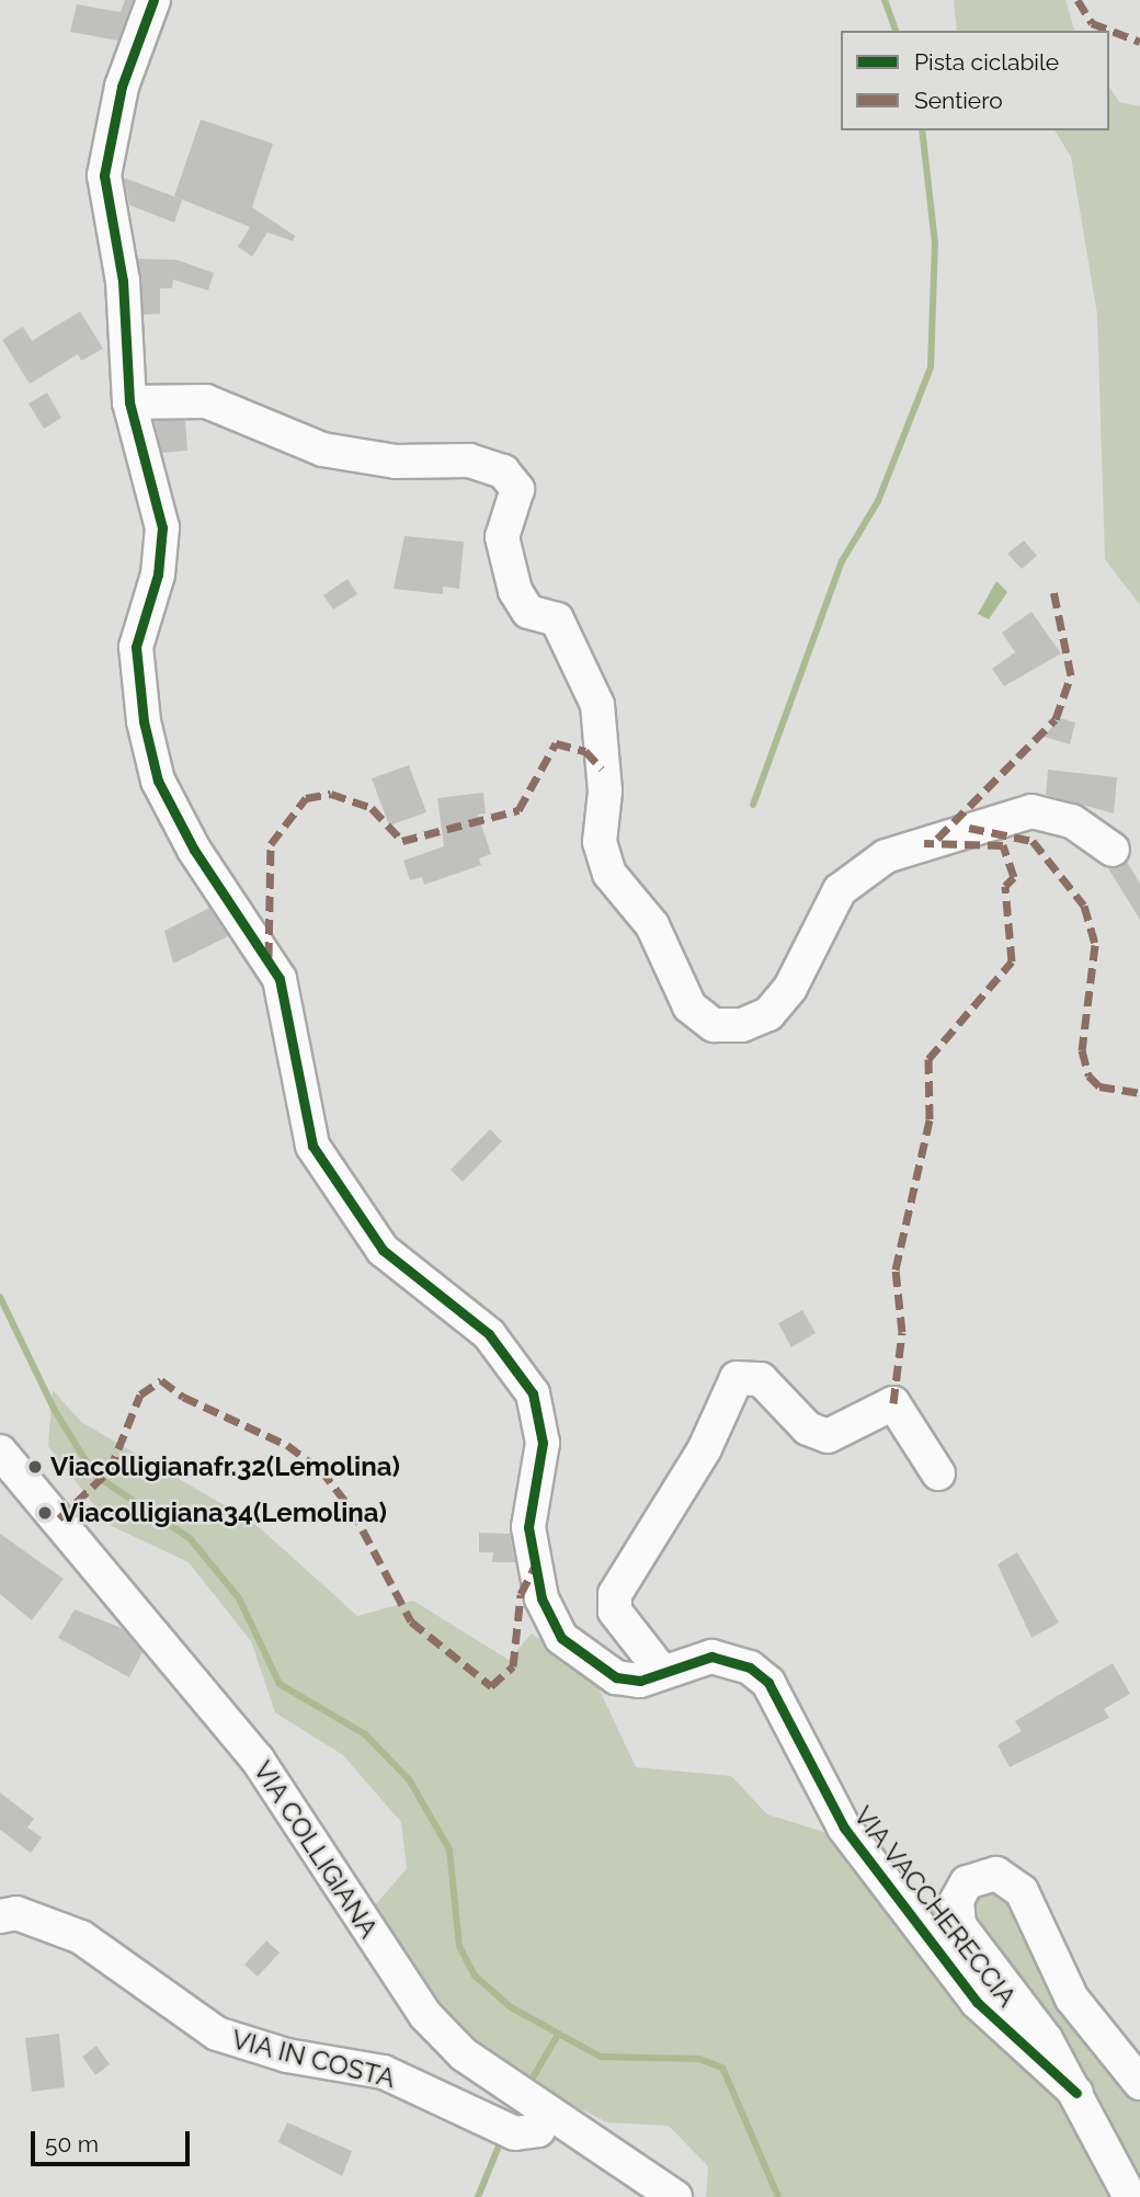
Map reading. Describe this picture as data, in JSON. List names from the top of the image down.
{
  "streets": {
    "street": ["VIA COLLIGIANA", "VIA VACCHERECCIA", "VIA IN COSTA"]
  },
  "crossings": [
    ["VIA COLLIGIANA", "VIA IN COSTA"]
  ],
  "places": ["Viacolligianafr.32(Lemolina)", "Viacolligiana34(Lemolina)"],
  "legend": ["Pista ciclabile", "Sentiero"],
  "scale_bar": "50 m"
}
